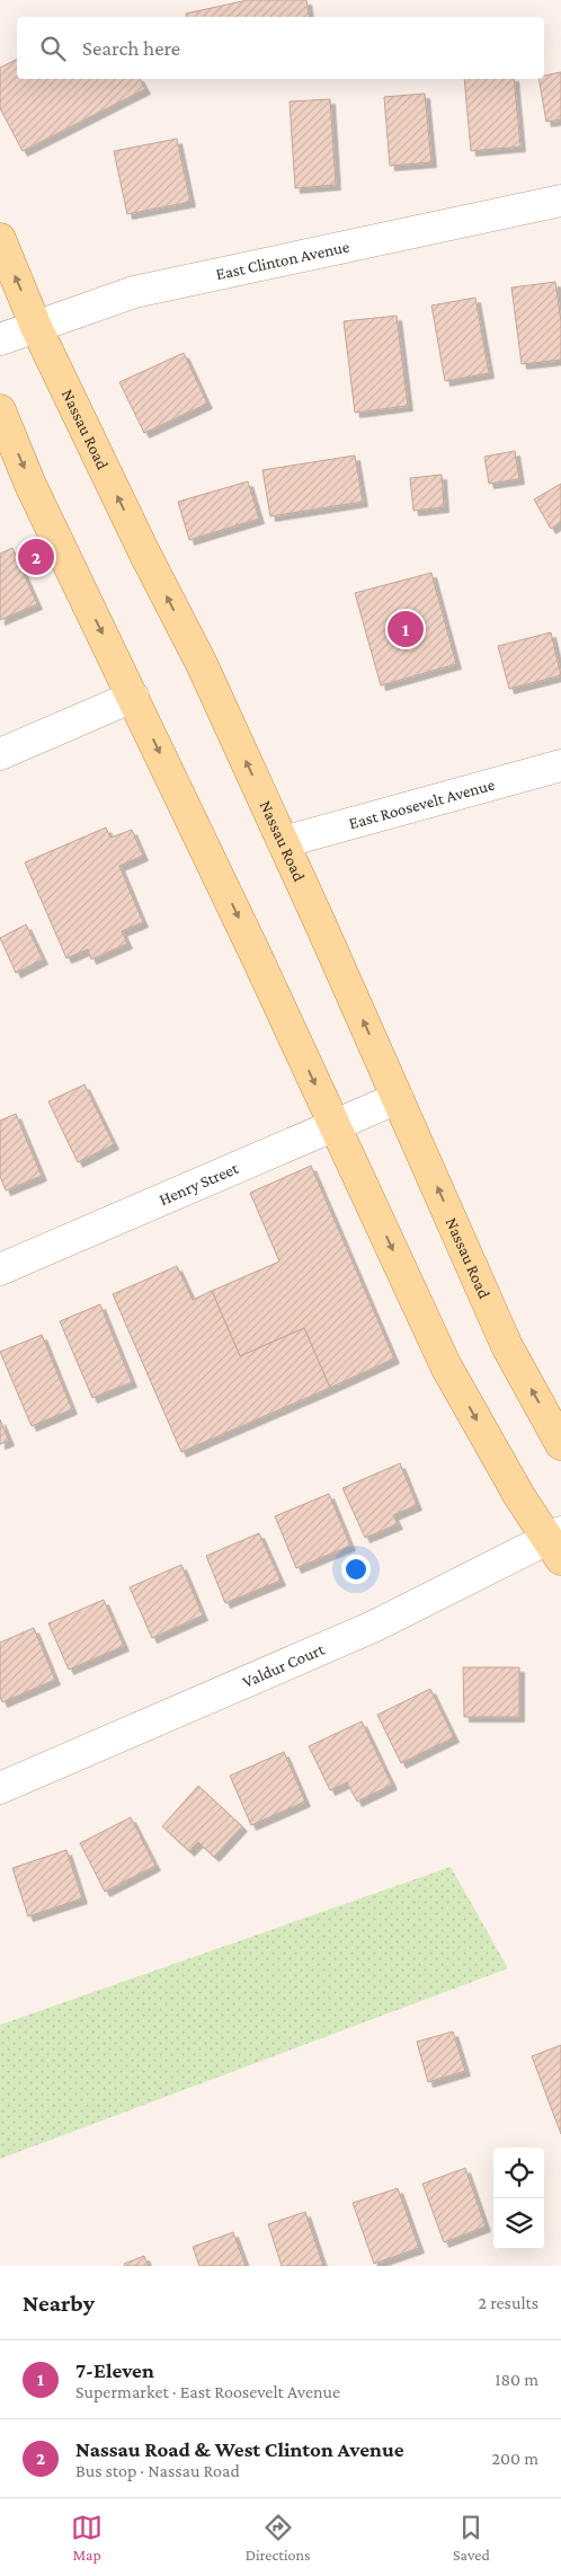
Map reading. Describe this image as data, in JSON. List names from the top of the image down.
{
  "streets": {
    "main road": ["Nassau Road"],
    "street": [
      "East Clinton Avenue",
      "East Roosevelt Avenue",
      "Henry Street",
      "Valdur Court"
    ]
  },
  "crossings": [
    ["East Clinton Avenue", "Nassau Road"],
    ["Nassau Road", "East Roosevelt Avenue"],
    ["Nassau Road", "Henry Street"]
  ],
  "page": {
    "search": "Search here",
    "pins": ["2", "1"],
    "heading": ["Nearby", "2 results"],
    "list": [
      {
        "mark": "1",
        "name": "7-Eleven",
        "note": "Supermarket · East Roosevelt Avenue",
        "value": "180 m"
      },
      {
        "mark": "2",
        "name": "Nassau Road & West Clinton Avenue",
        "note": "Bus stop · Nassau Road",
        "value": "200 m"
      }
    ],
    "nav": ["Map", "Directions", "Saved"]
  }
}
